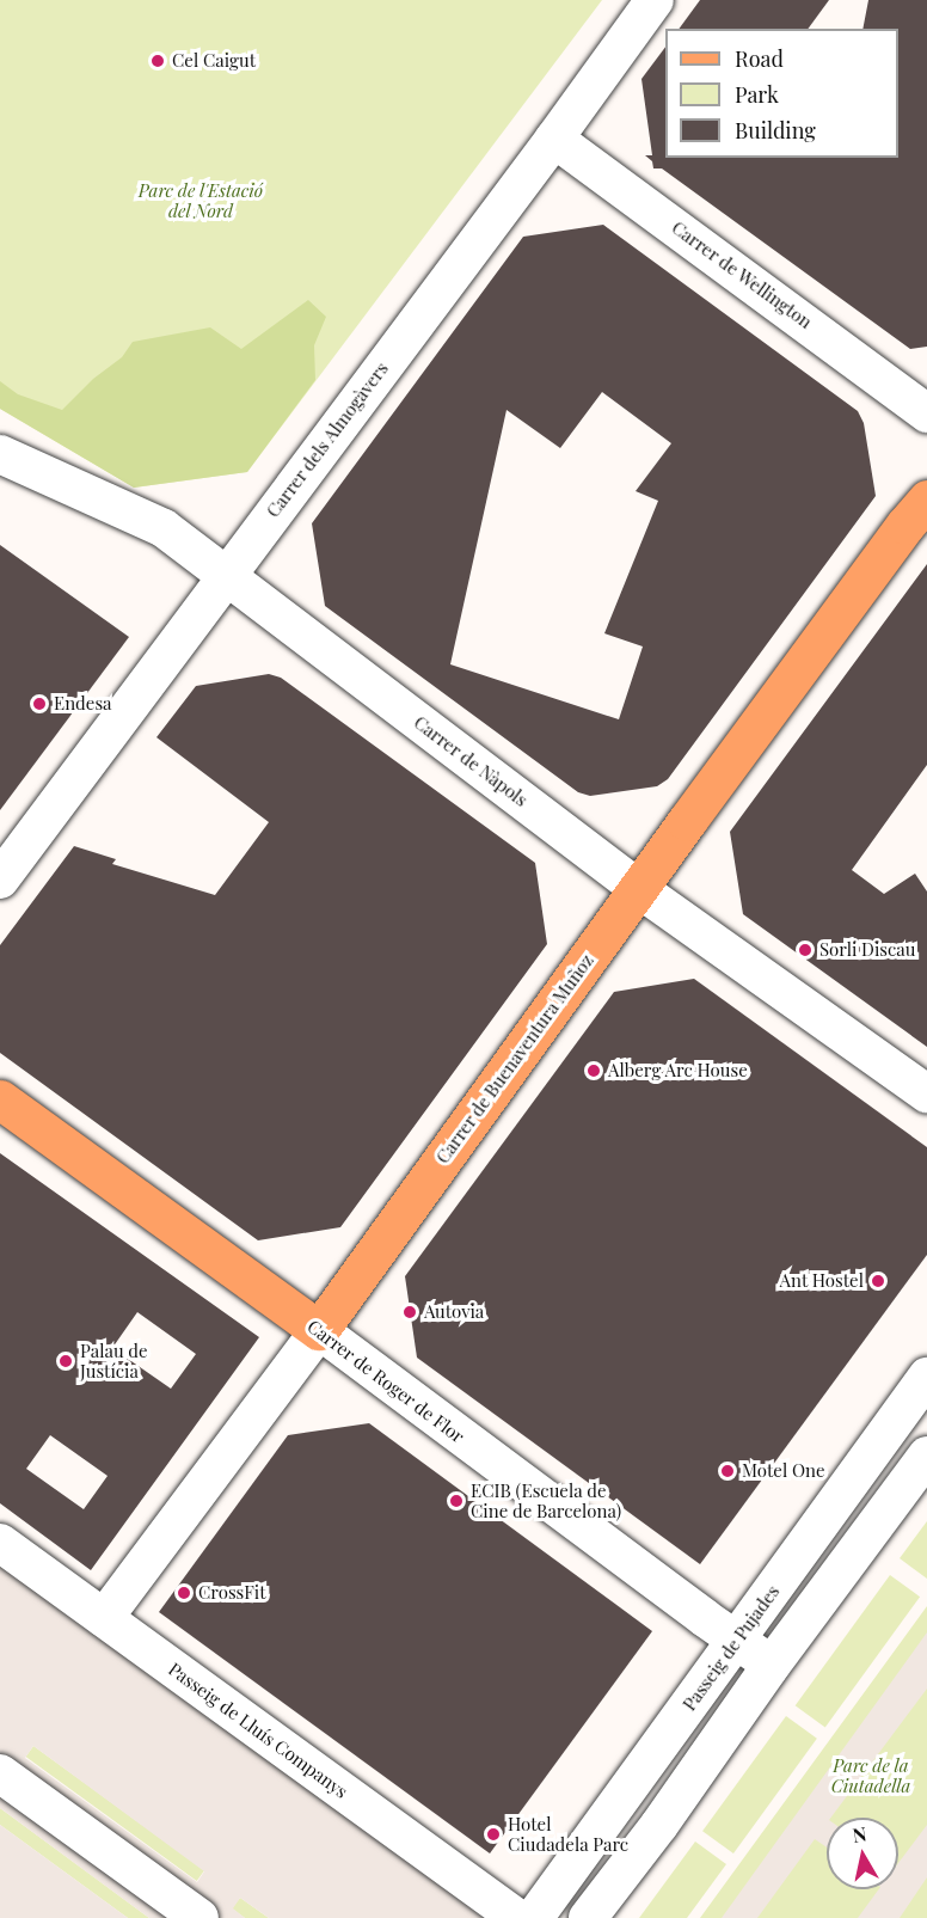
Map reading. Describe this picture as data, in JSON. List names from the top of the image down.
{
  "streets": {
    "main road": ["Carrer de Buenaventura Muñoz", "Carrer de Roger de Flor"],
    "street": [
      "Carrer de Wellington",
      "Carrer dels Almogàvers",
      "Carrer de Nàpols",
      "Passeig de Pujades",
      "Passeig de Lluís Companys"
    ]
  },
  "crossings": [
    ["Carrer de Wellington", "Carrer dels Almogàvers"],
    ["Carrer dels Almogàvers", "Carrer de Nàpols"],
    ["Carrer de Nàpols", "Carrer de Buenaventura Muñoz"],
    ["Carrer de Buenaventura Muñoz", "Carrer de Roger de Flor"],
    ["Carrer de Buenaventura Muñoz", "Passeig de Lluís Companys"],
    ["Carrer de Roger de Flor", "Passeig de Pujades"]
  ],
  "parks": ["Parc de l'Estació del Nord", "Parc de la Ciutadella"],
  "places": [
    "Cel Caigut",
    "Endesa",
    "Sorli Discau",
    "Alberg Arc House",
    "Ant Hostel",
    "Autovia",
    "Palau de Justícia",
    "Motel One",
    "ECIB (Escuela de Cine de Barcelona)",
    "CrossFit",
    "Hotel Ciudadela Parc"
  ],
  "legend": ["Road", "Park", "Building"],
  "north": "top"
}
